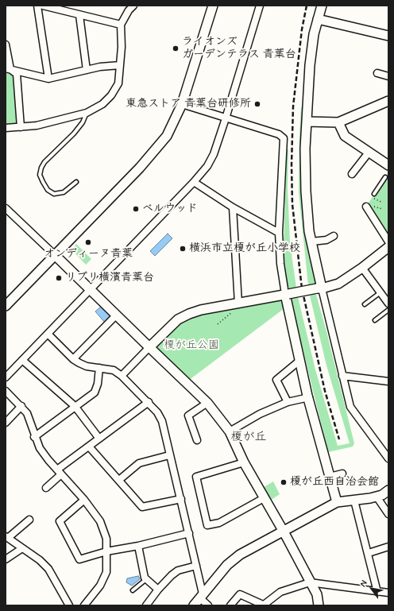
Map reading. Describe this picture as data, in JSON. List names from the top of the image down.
{
  "districts": ["榎が丘"],
  "parks": ["榎が丘公園"],
  "places": [
    "ライオンズ ガーデンテラス 青葉台",
    "東急ストア 青葉台研修所",
    "ベルウッド",
    "オンディーヌ青葉",
    "横浜市立榎が丘小学校",
    "リブリ横濱青葉台",
    "榎が丘西自治会館"
  ],
  "north": "top left"
}
